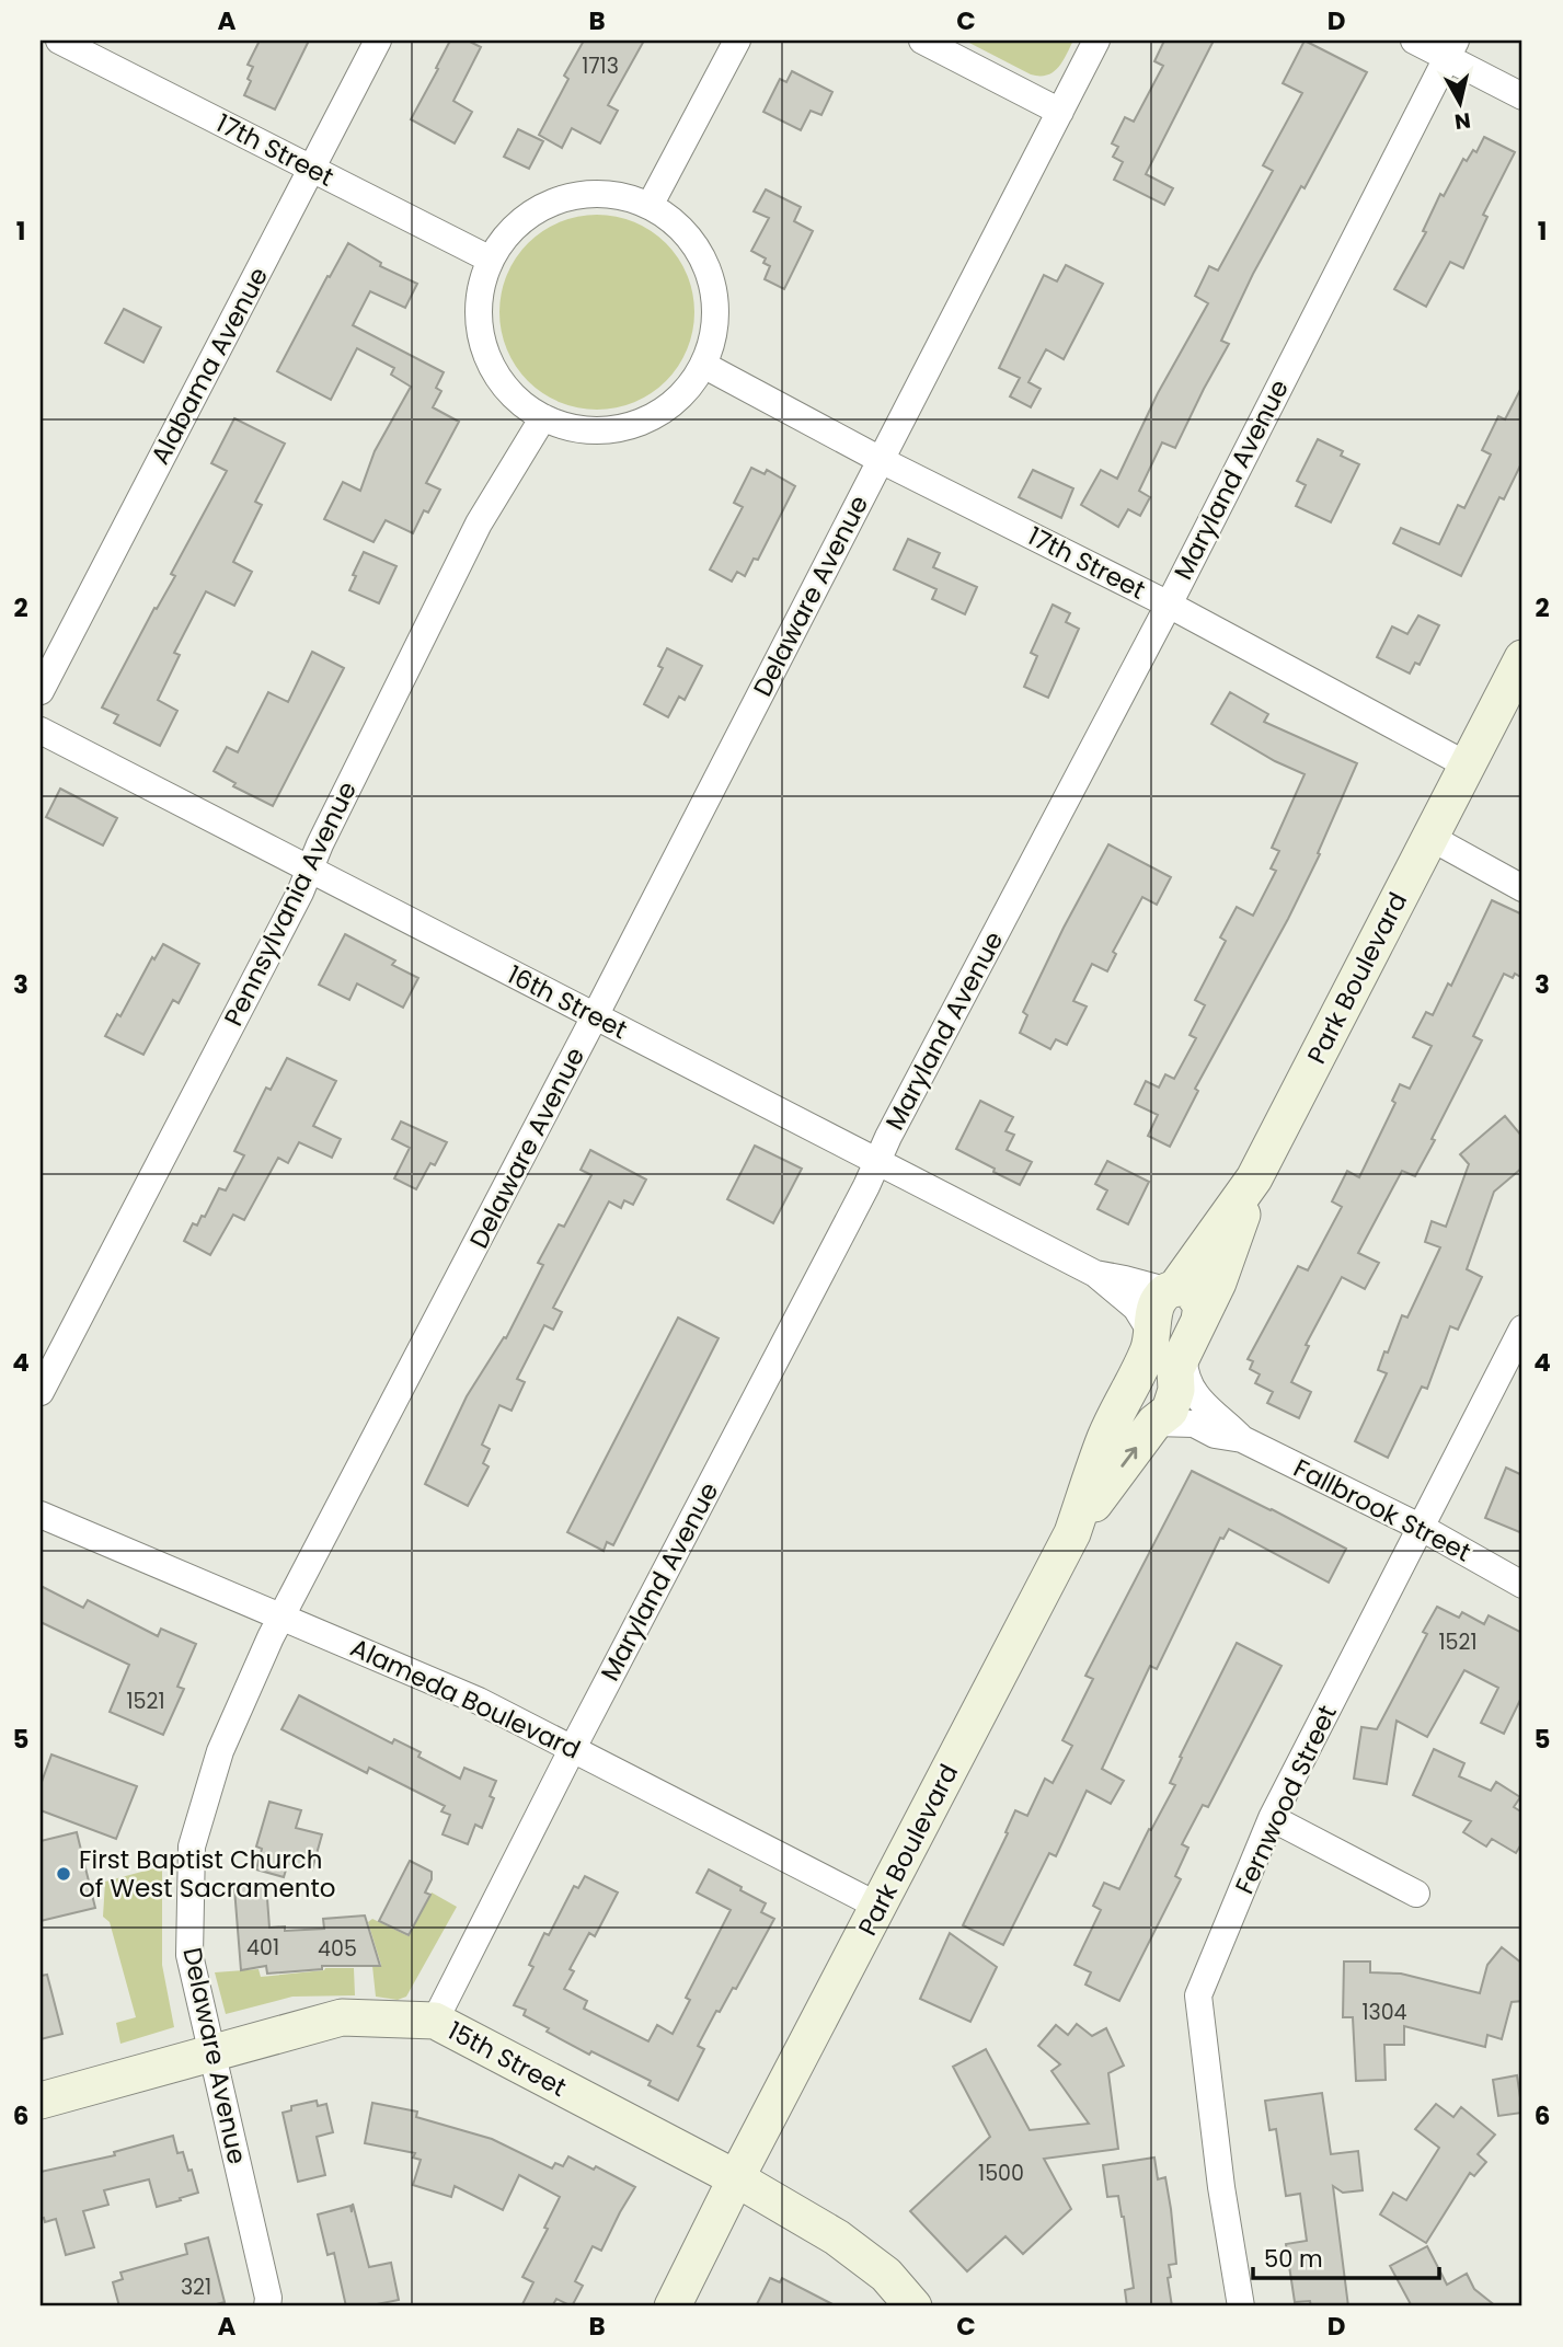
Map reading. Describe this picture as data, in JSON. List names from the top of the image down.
{
  "streets": {
    "street": [
      "17th Street",
      "Alabama Avenue",
      "Maryland Avenue",
      "Delaware Avenue",
      "Pennsylvania Avenue",
      "Park Boulevard",
      "16th Street",
      "Fallbrook Street",
      "Alameda Boulevard",
      "Fernwood Street",
      "15th Street"
    ]
  },
  "crossings": [
    ["17th Street", "Alabama Avenue"],
    ["17th Street", "Maryland Avenue"],
    ["17th Street", "Delaware Avenue"],
    ["17th Street", "Pennsylvania Avenue"],
    ["17th Street", "Park Boulevard"],
    ["Maryland Avenue", "16th Street"],
    ["Maryland Avenue", "Alameda Boulevard"],
    ["Maryland Avenue", "15th Street"],
    ["Delaware Avenue", "16th Street"],
    ["Delaware Avenue", "Alameda Boulevard"],
    ["Delaware Avenue", "15th Street"],
    ["Pennsylvania Avenue", "16th Street"],
    ["Park Boulevard", "Alameda Boulevard"],
    ["Park Boulevard", "15th Street"],
    ["Fallbrook Street", "Fernwood Street"]
  ],
  "places": ["First Baptist Church of West Sacramento"],
  "house_numbers": [
    "1713",
    "1521",
    "1521",
    "401",
    "405",
    "1304",
    "1500",
    "321"
  ],
  "scale_bar": "50 m",
  "north": "bottom",
  "grid": {
    "columns": [
      "A",
      "B",
      "C",
      "D"
    ],
    "rows": [
      "1",
      "2",
      "3",
      "4",
      "5",
      "6"
    ]
  }
}
